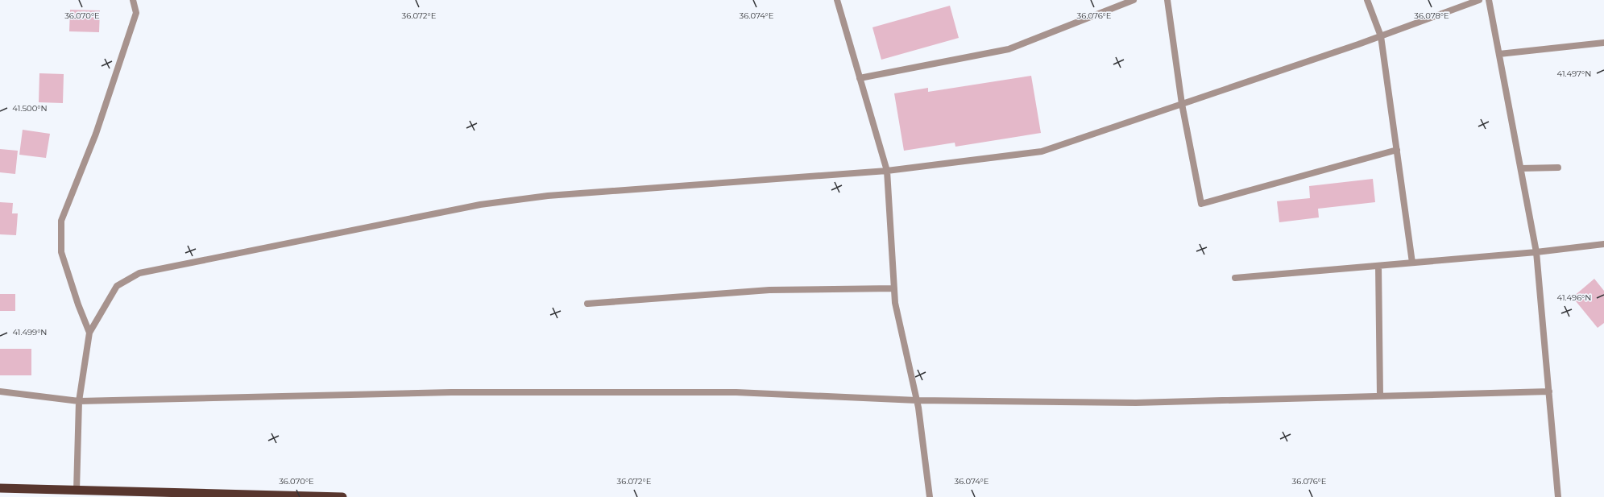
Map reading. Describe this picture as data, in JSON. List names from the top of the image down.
{
  "coordinates": [
    "36.070°E",
    "36.072°E",
    "36.074°E",
    "36.076°E",
    "36.078°E",
    "41.497°N",
    "41.500°N",
    "41.496°N",
    "41.499°N"
  ]
}
